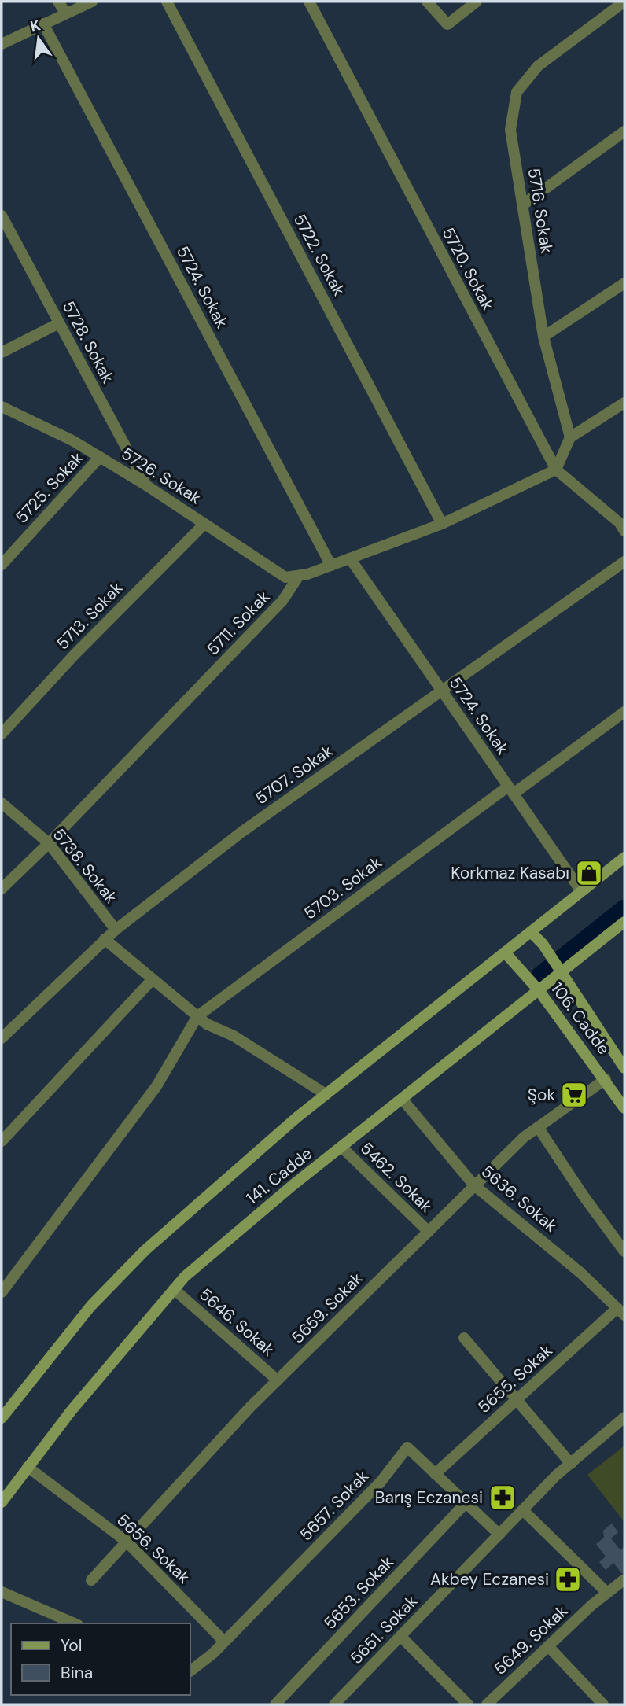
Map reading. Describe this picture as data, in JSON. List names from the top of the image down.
{
  "streets": {
    "street": [
      "5716. Sokak",
      "5722. Sokak",
      "5720. Sokak",
      "5724. Sokak",
      "5728. Sokak",
      "5726. Sokak",
      "5725. Sokak",
      "5713. Sokak",
      "5711. Sokak",
      "5707. Sokak",
      "5738. Sokak",
      "5703. Sokak",
      "106. Cadde",
      "141. Cadde",
      "5462. Sokak",
      "5636. Sokak",
      "5659. Sokak",
      "5646. Sokak",
      "5655. Sokak",
      "5657. Sokak",
      "5656. Sokak",
      "5653. Sokak",
      "5651. Sokak",
      "5649. Sokak"
    ]
  },
  "crossings": [
    ["5724. Sokak", "5707. Sokak"],
    ["5724. Sokak", "5703. Sokak"],
    ["5724. Sokak", "141. Cadde"],
    ["5728. Sokak", "5726. Sokak"],
    ["5726. Sokak", "5725. Sokak"],
    ["5726. Sokak", "5713. Sokak"],
    ["5726. Sokak", "5711. Sokak"],
    ["5711. Sokak", "5738. Sokak"],
    ["5707. Sokak", "5738. Sokak"],
    ["106. Cadde", "141. Cadde"],
    ["106. Cadde", "5659. Sokak"],
    ["141. Cadde", "5462. Sokak"],
    ["141. Cadde", "5636. Sokak"],
    ["141. Cadde", "5646. Sokak"],
    ["141. Cadde", "5656. Sokak"],
    ["5462. Sokak", "5659. Sokak"],
    ["5636. Sokak", "5659. Sokak"],
    ["5636. Sokak", "5655. Sokak"],
    ["5659. Sokak", "5646. Sokak"],
    ["5659. Sokak", "5656. Sokak"],
    ["5655. Sokak", "5657. Sokak"],
    ["5657. Sokak", "5656. Sokak"],
    ["5657. Sokak", "5653. Sokak"],
    ["5657. Sokak", "5651. Sokak"]
  ],
  "places": {
    "shop": ["Korkmaz Kasabı"],
    "supermarket": ["Şok"],
    "pharmacy": ["Barış Eczanesi", "Akbey Eczanesi"]
  },
  "legend": ["Yol", "Bina"],
  "north": "top"
}
